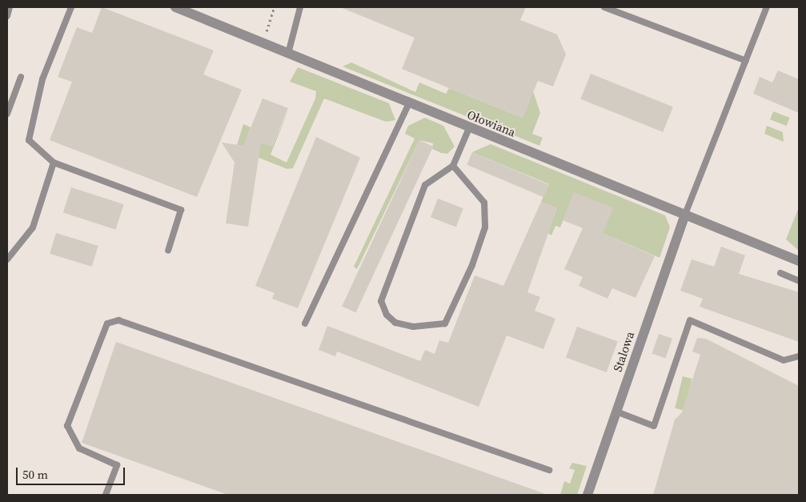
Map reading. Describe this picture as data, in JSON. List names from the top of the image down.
{
  "streets": {
    "street": ["Ołowiana", "Stalowa"]
  },
  "crossings": [
    ["Ołowiana", "Stalowa"]
  ],
  "scale_bar": "50 m"
}
